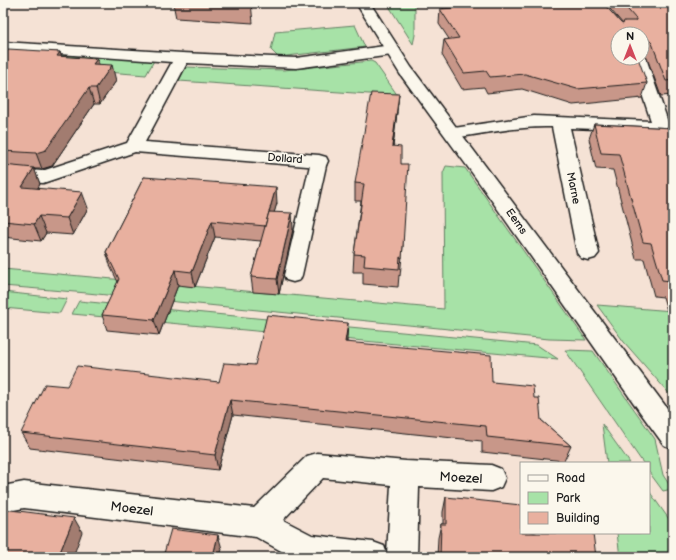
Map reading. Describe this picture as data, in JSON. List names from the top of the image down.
{
  "streets": {
    "street": [
      "Dollard",
      "Marne",
      "Eems",
      "Moezel"
    ]
  },
  "legend": ["Road", "Park", "Building"],
  "north": "top"
}
